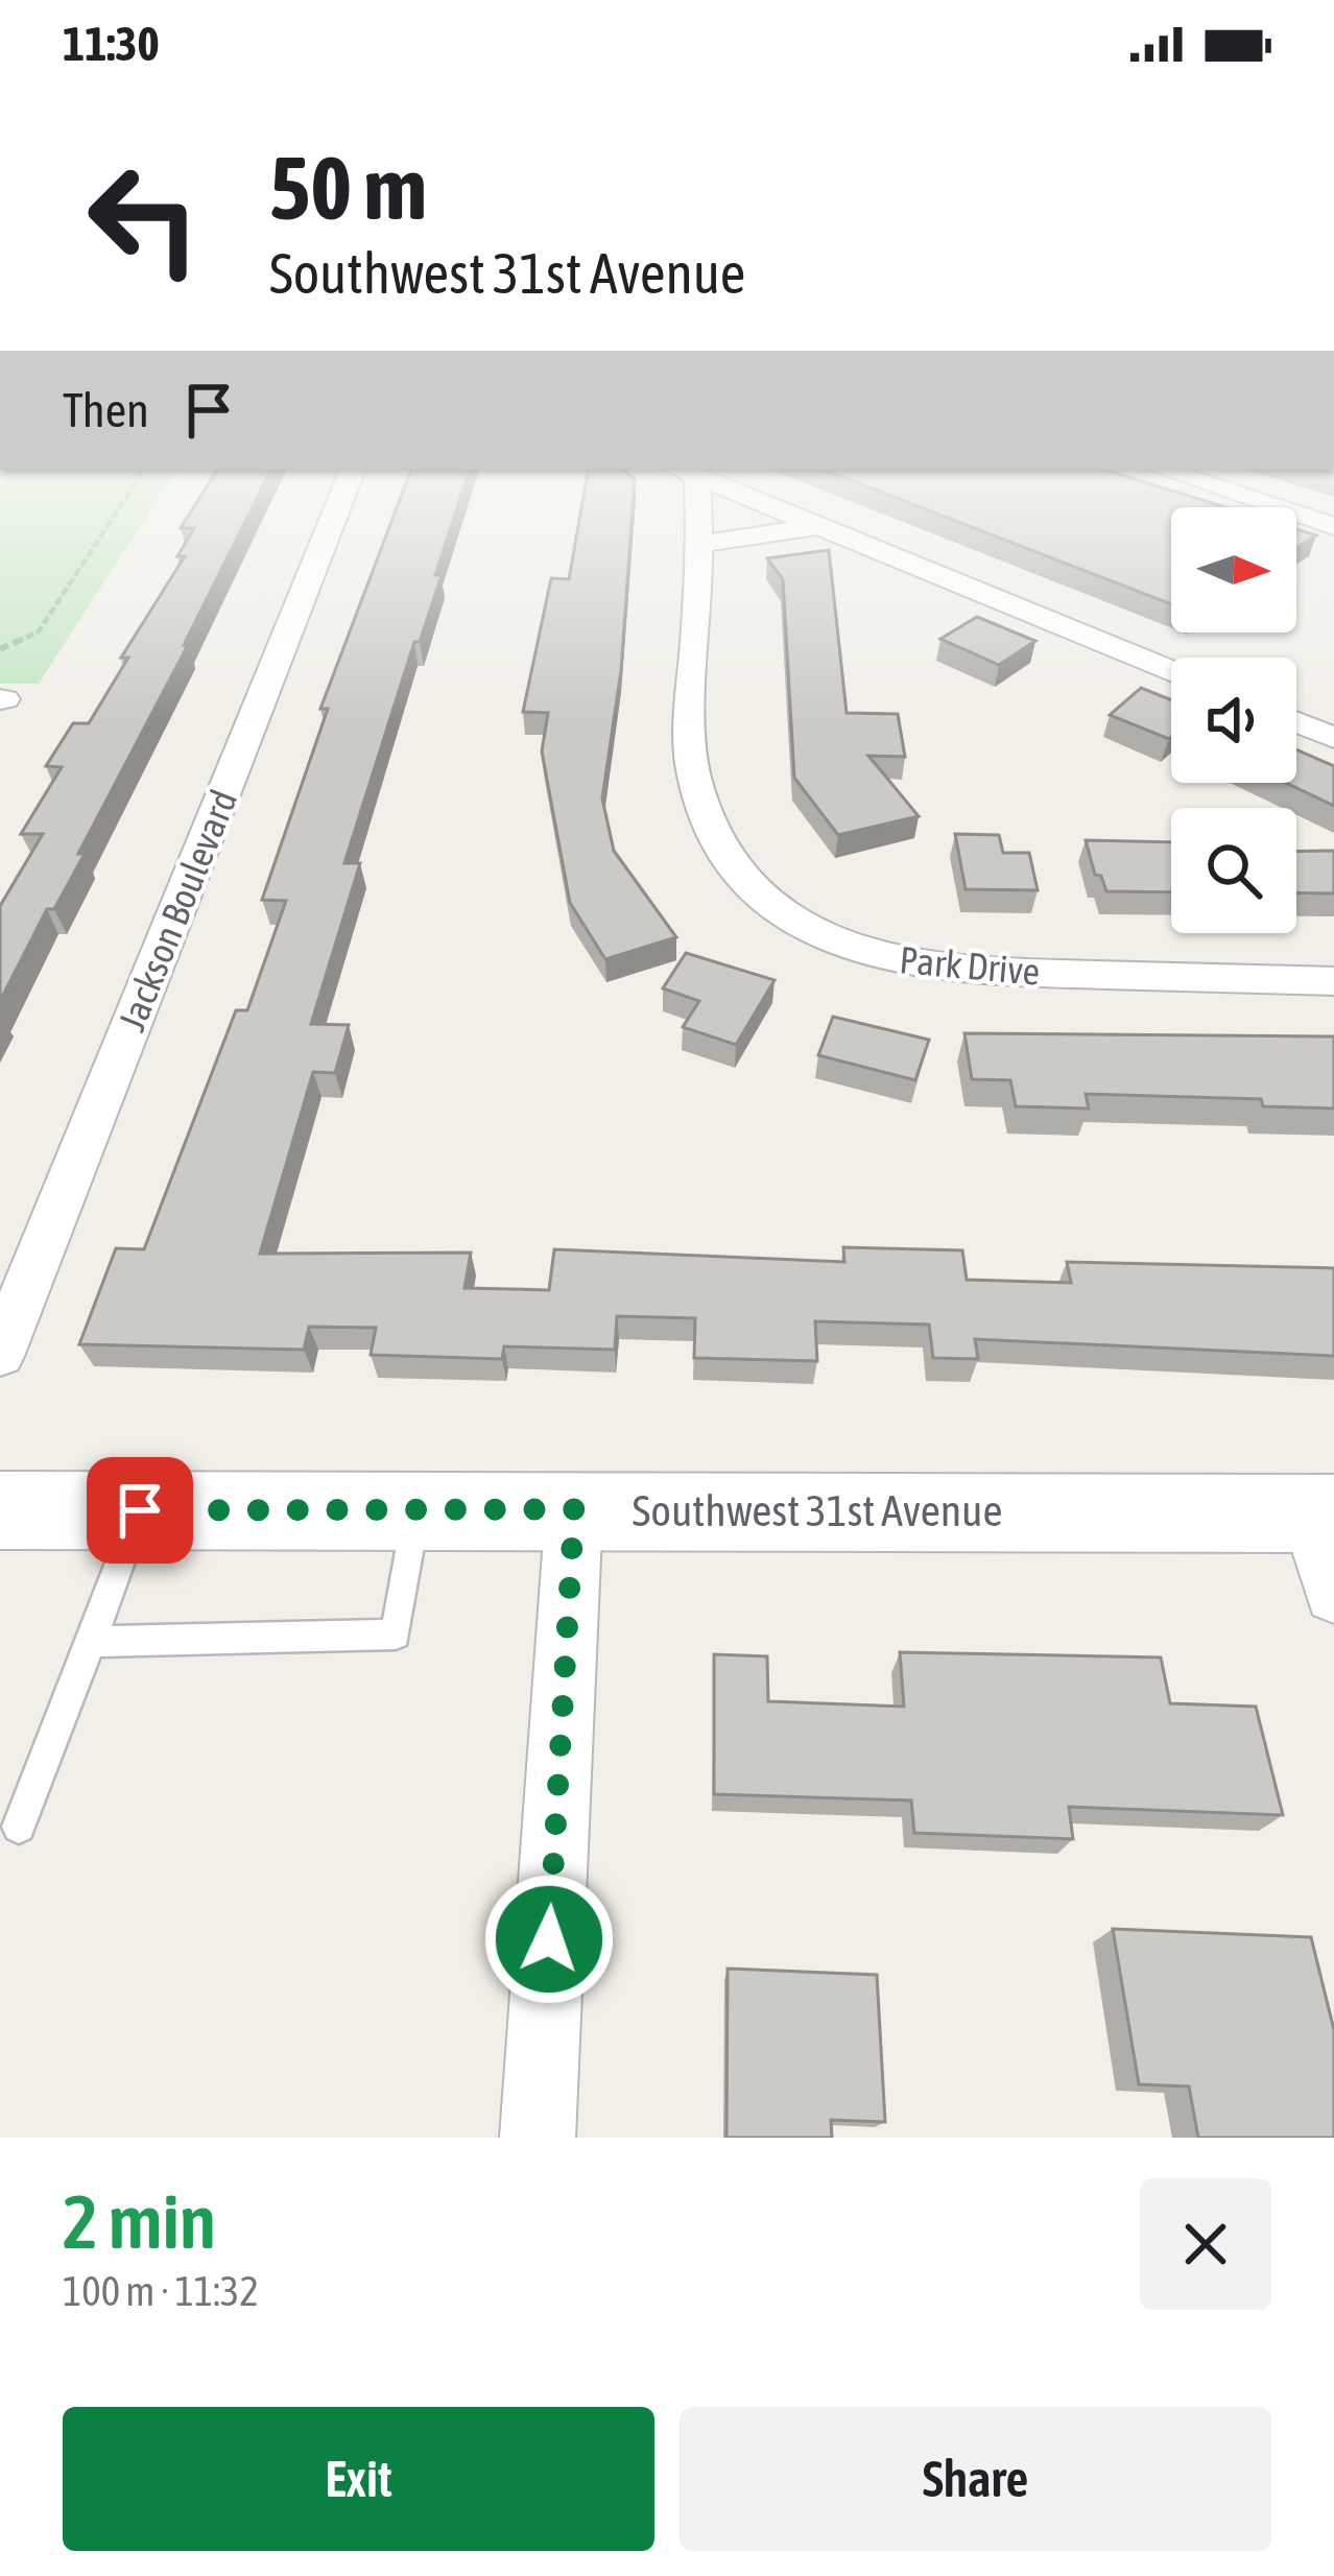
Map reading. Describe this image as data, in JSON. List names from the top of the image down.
{
  "streets": {
    "main road": ["Southwest 31st Avenue"],
    "street": ["Jackson Boulevard", "Park Drive"]
  },
  "north": "right",
  "page": {
    "status": "11:30",
    "turn": ["50 m", "Southwest 31st Avenue"],
    "then": "Then",
    "heading": ["2 min", "100 m · 11:32"],
    "buttons": ["Exit", "Share"]
  }
}
